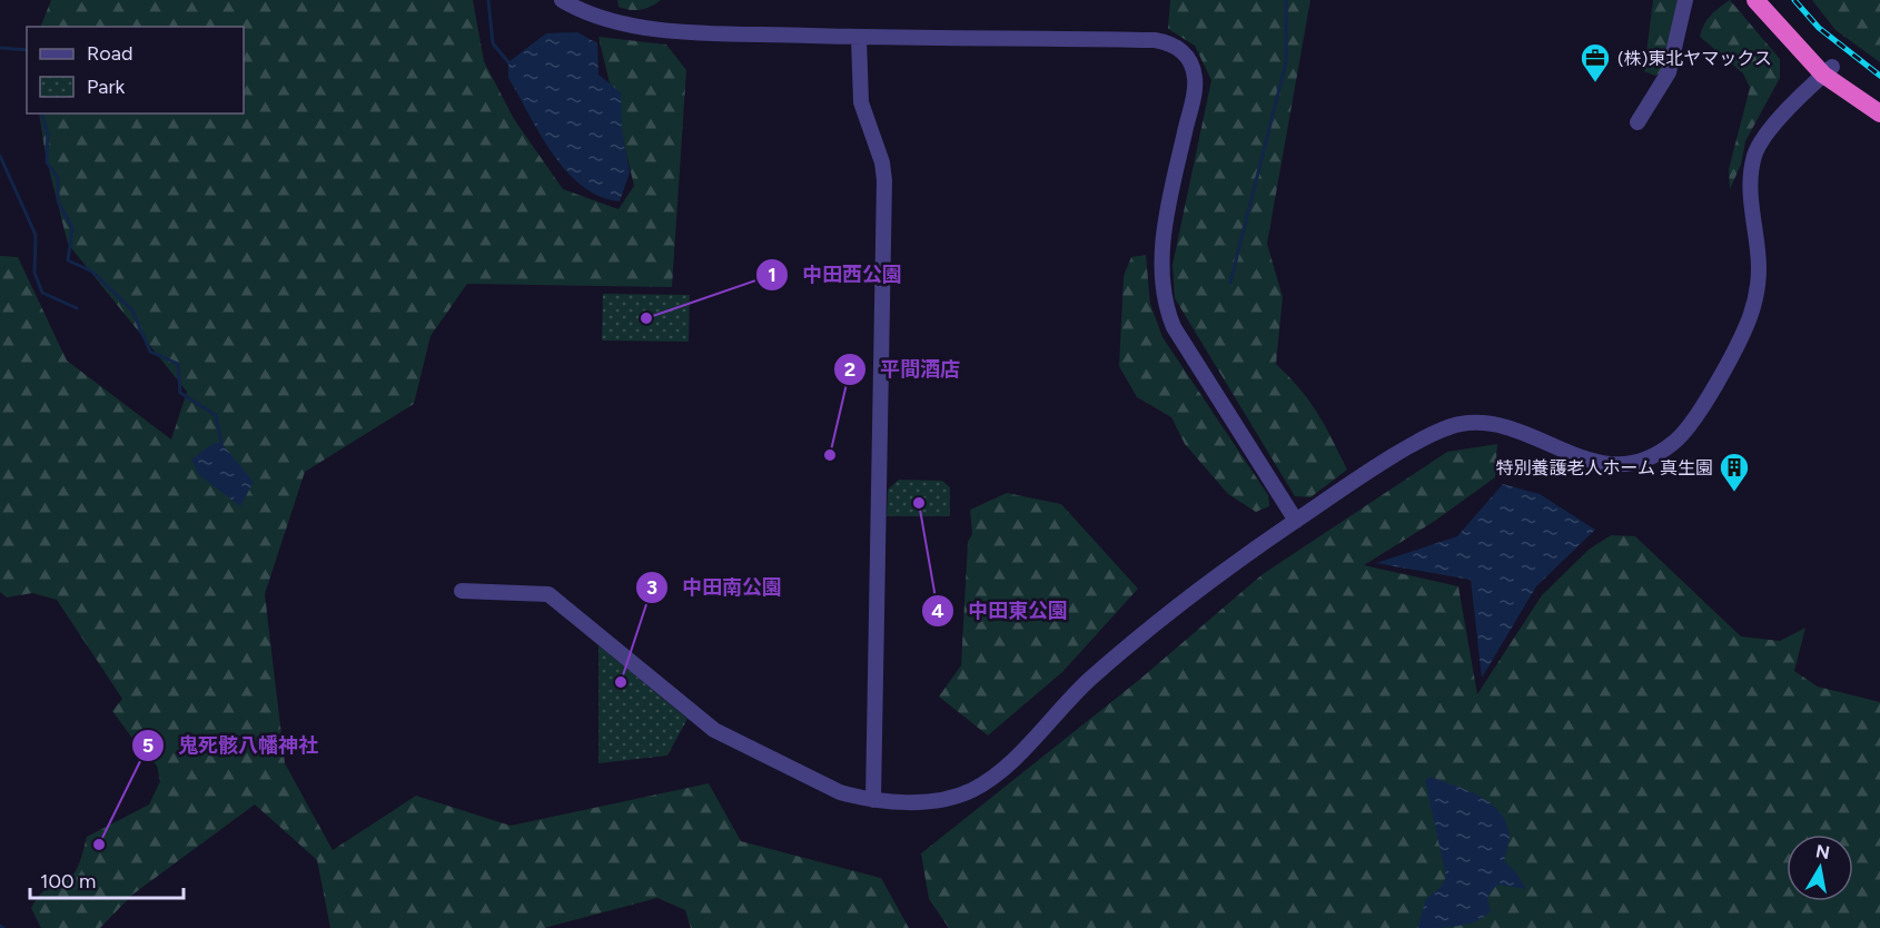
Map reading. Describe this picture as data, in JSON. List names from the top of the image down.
{
  "places": {
    "office": ["(株)東北ヤマックス"],
    "other": [
      "中田西公園",
      "平間酒店",
      "中田東公園",
      "中田南公園",
      "鬼死骸八幡神社"
    ],
    "building": ["特別養護老人ホーム 真生園"]
  },
  "legend": ["Road", "Park"],
  "scale_bar": "100 m",
  "north": "top"
}
